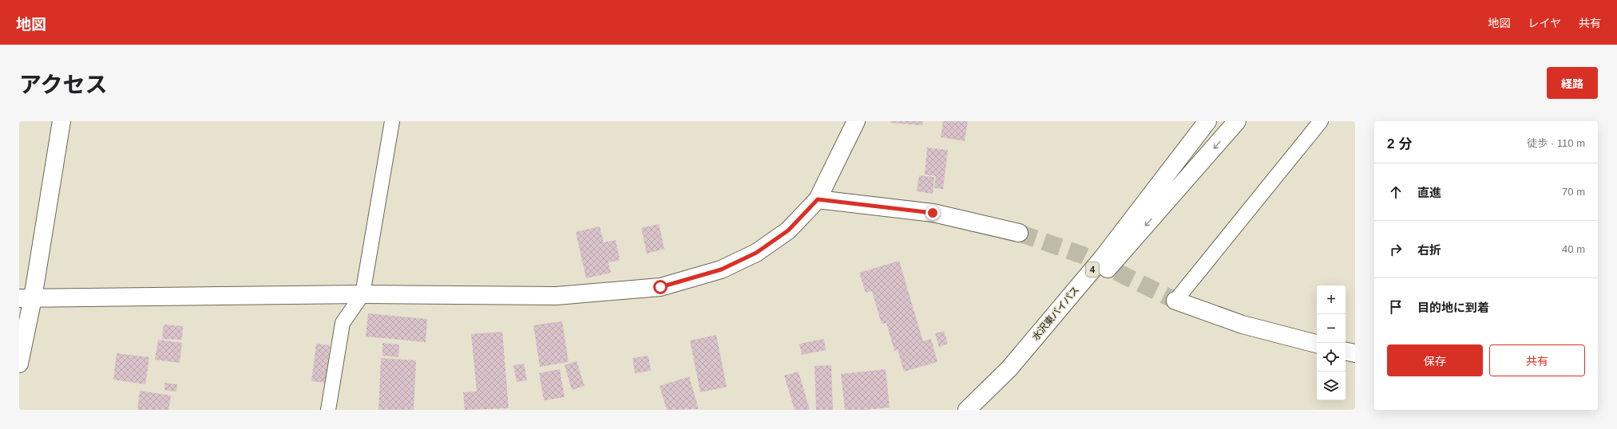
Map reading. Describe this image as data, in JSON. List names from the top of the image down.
{
  "streets": {
    "main road": ["4", "水沢東バイパス"]
  },
  "page": {
    "header": "地図",
    "nav": ["地図", "レイヤ", "共有"],
    "title": "アクセス",
    "buttons": [
      "経路",
      ["保存", "共有"]
    ],
    "heading": ["2 分", "徒歩 · 110 m"],
    "list": [
      ["直進", "70 m"],
      ["右折", "40 m"],
      "目的地に到着"
    ],
    "map_buttons": ["+", "−"]
  }
}
